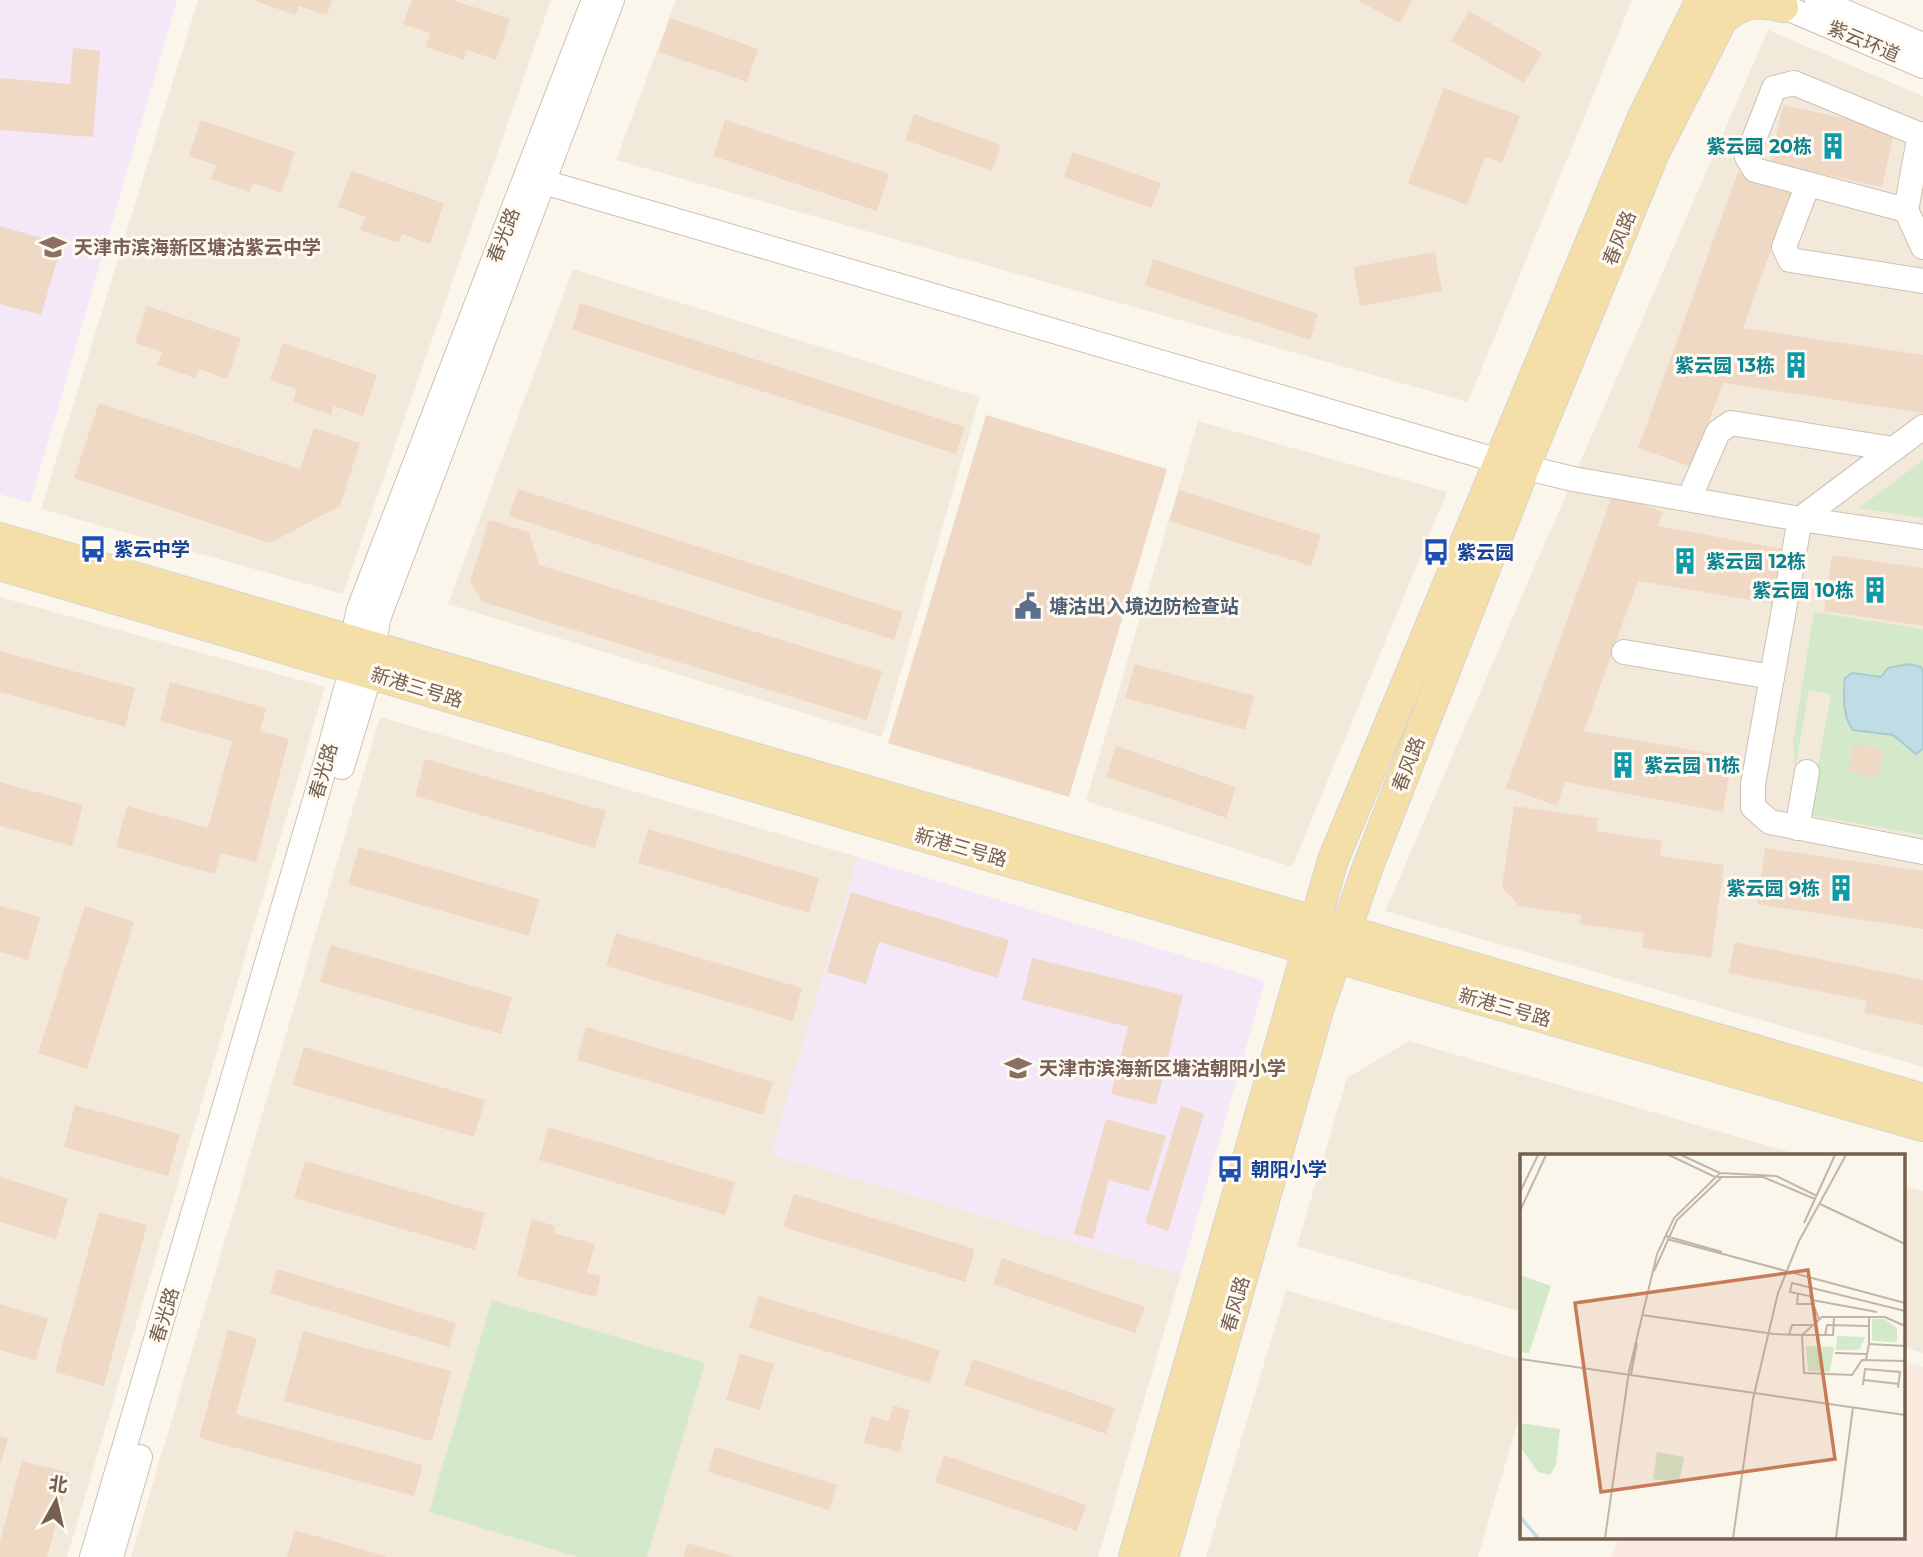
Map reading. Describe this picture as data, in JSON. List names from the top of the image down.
{
  "streets": {
    "main road": ["春风路", "新港三号路"],
    "street": ["紫云环道", "春光路"]
  },
  "crossings": [
    ["春光路", "新港三号路"],
    ["春风路", "新港三号路"]
  ],
  "places": {
    "building": [
      "紫云园 20栋",
      "紫云园 13栋",
      "紫云园 12栋",
      "紫云园 10栋",
      "紫云园 11栋",
      "紫云园 9栋"
    ],
    "school or university": ["天津市滨海新区塘沽紫云中学", "天津市滨海新区塘沽朝阳小学"],
    "bus stop": ["紫云中学", "紫云园", "朝阳小学"],
    "public building": ["塘沽出入境边防检查站"]
  },
  "north": "top"
}
